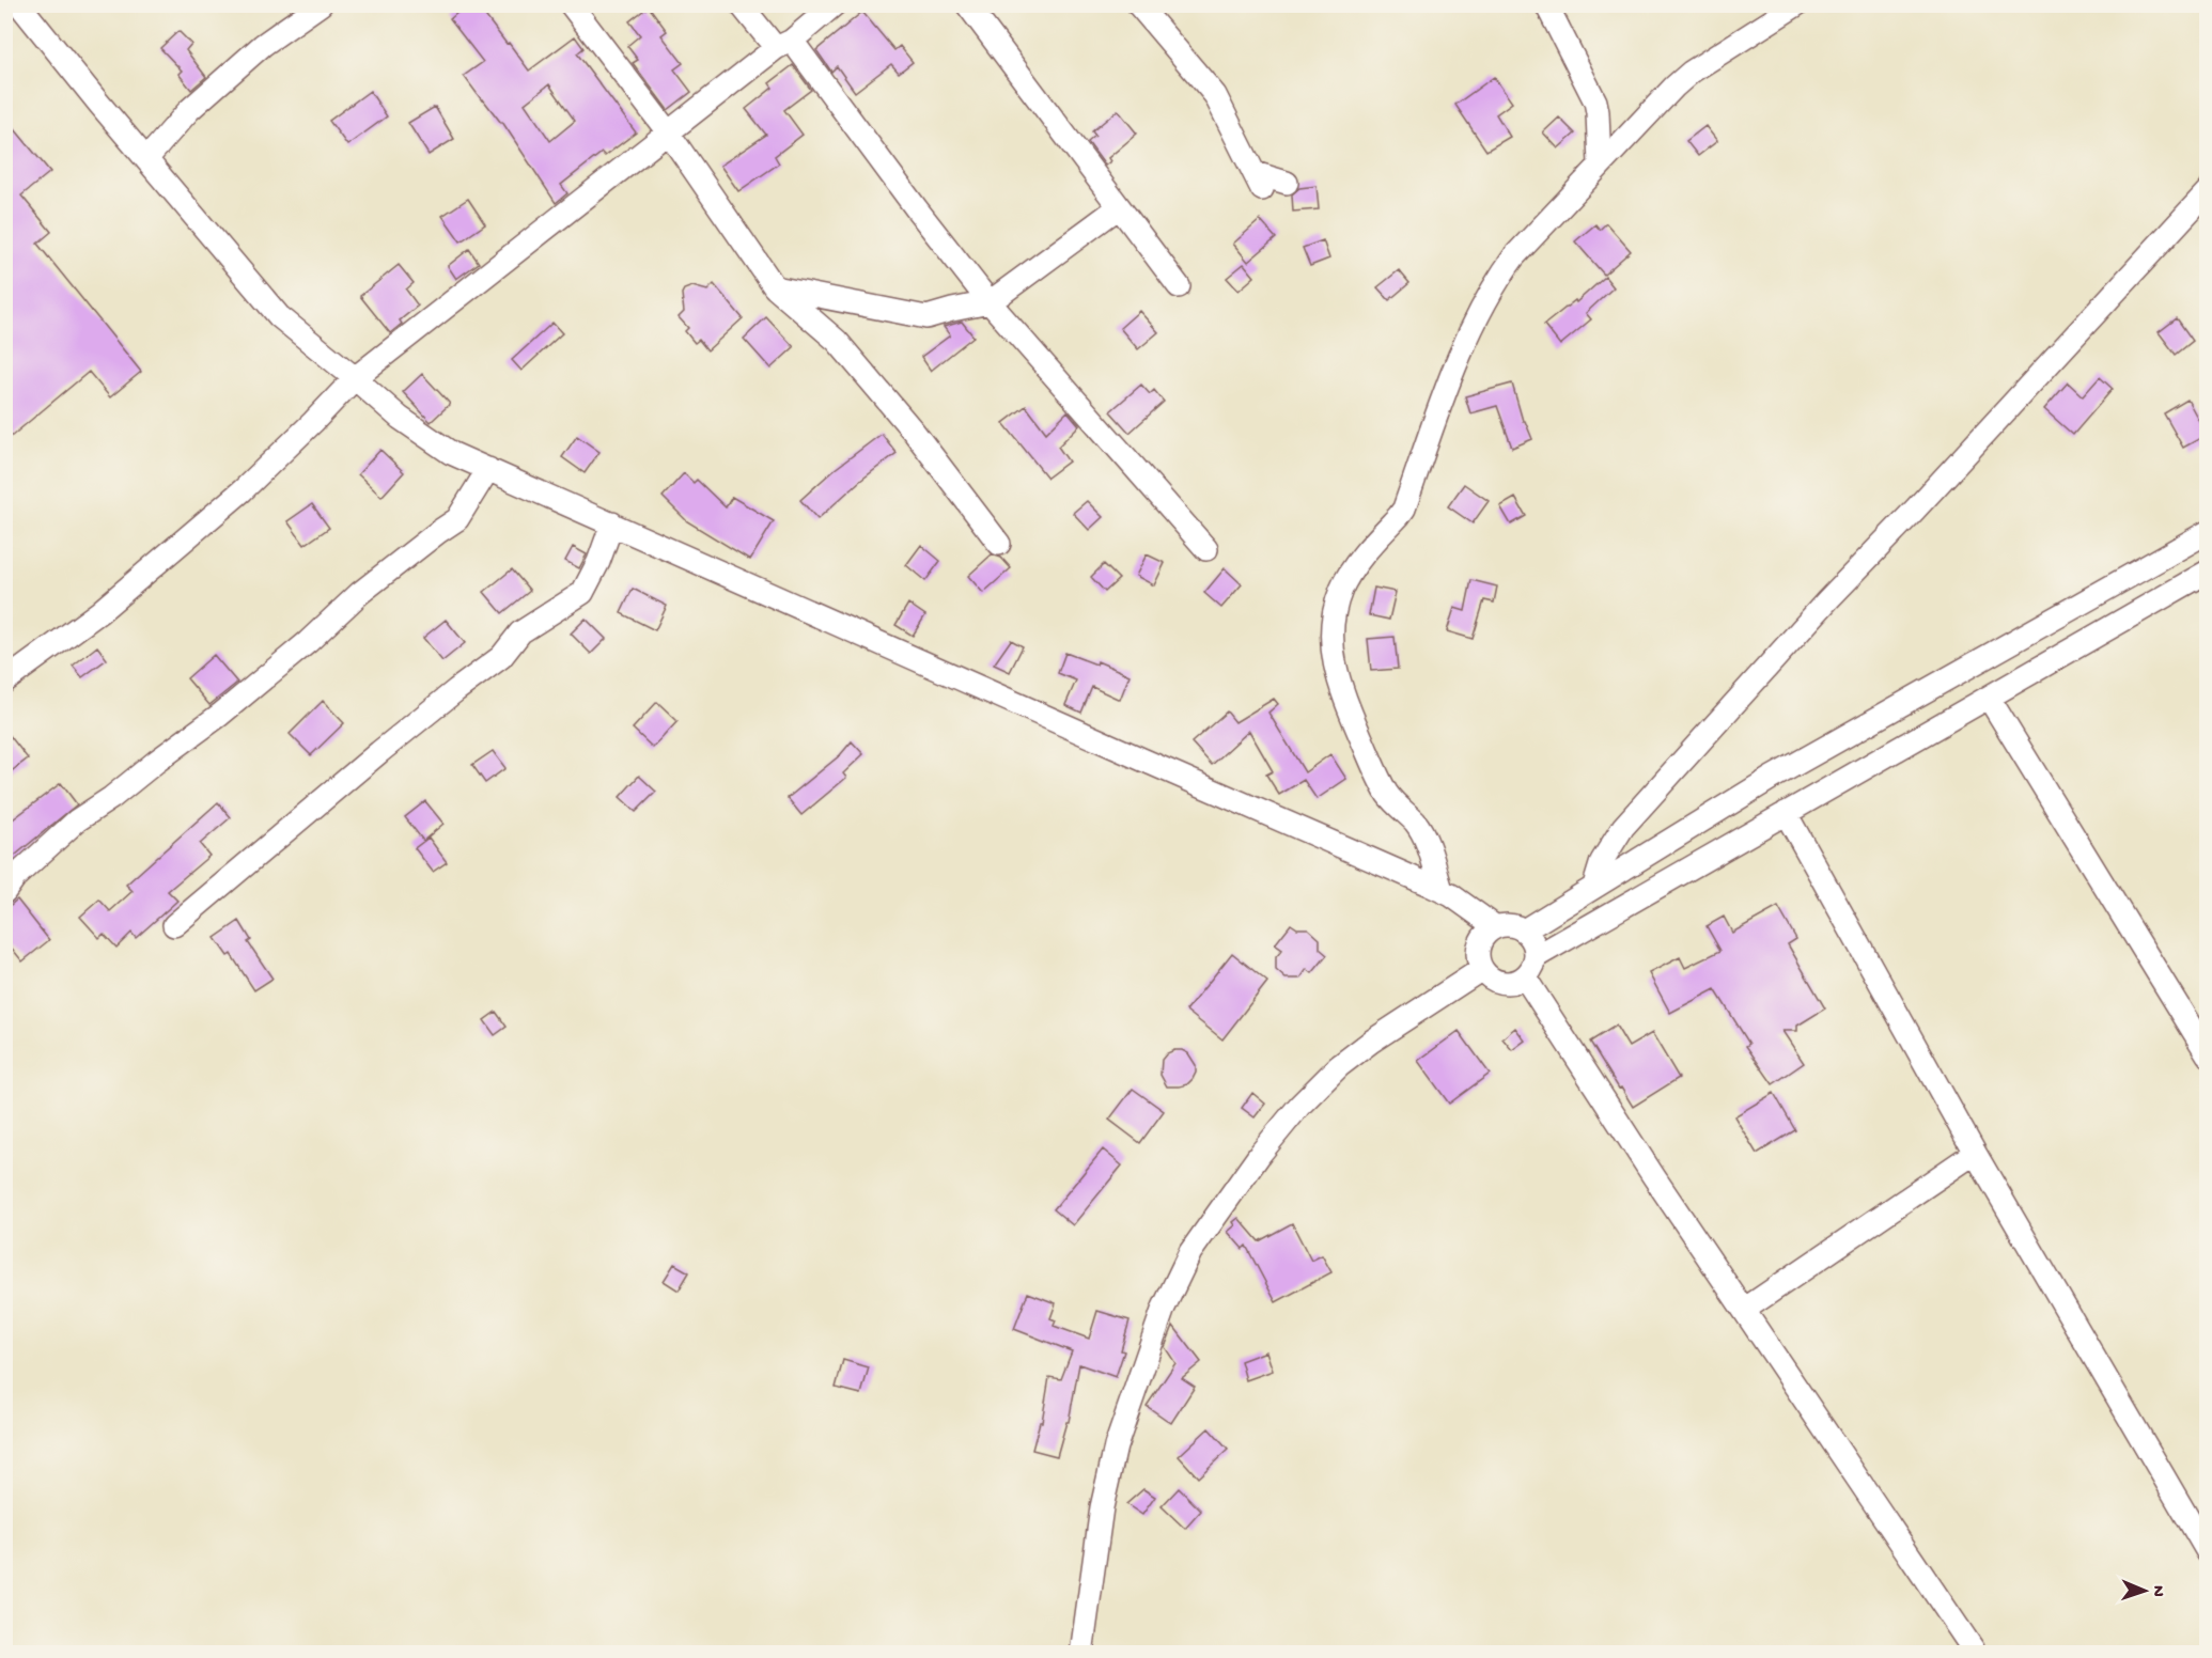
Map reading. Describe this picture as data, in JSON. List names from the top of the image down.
{
  "north": "right"
}
